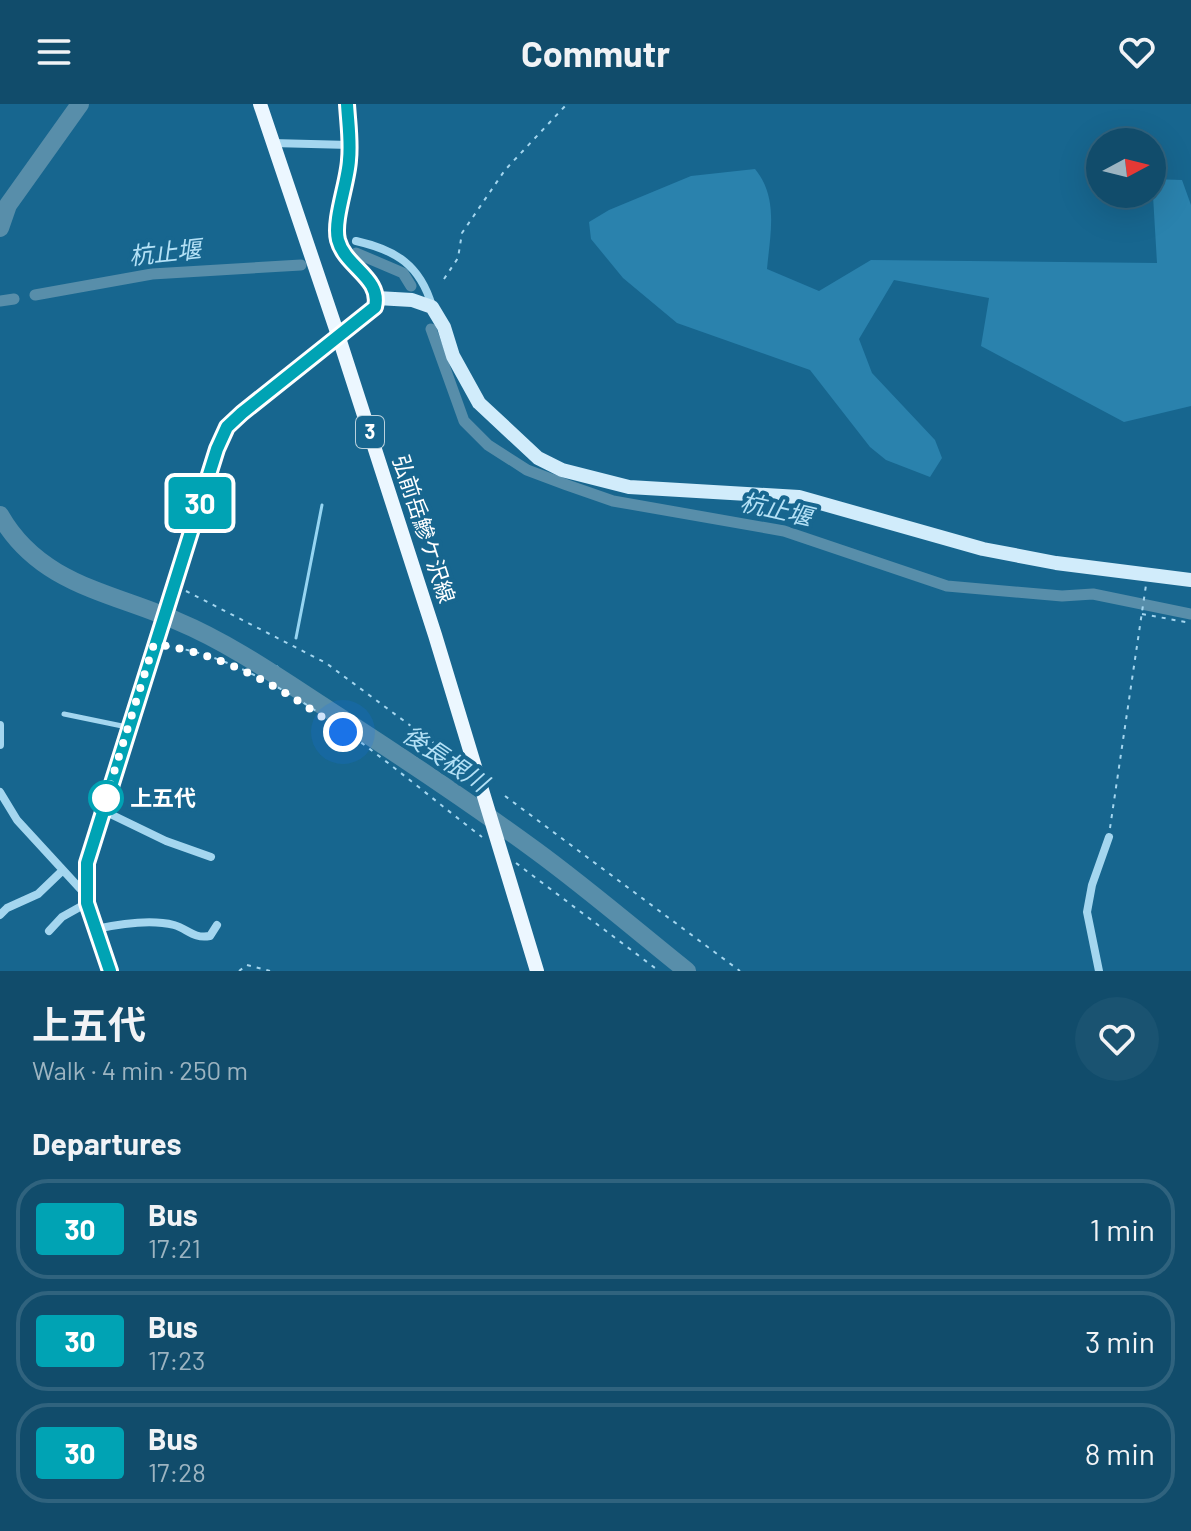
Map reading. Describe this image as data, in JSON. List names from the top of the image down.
{
  "streets": {
    "main road": ["3", "弘前岳鰺ケ沢線"]
  },
  "water": ["杭止堰", "後長根川"],
  "places": ["上五代"],
  "lines": ["bus line 30"],
  "north": "right",
  "page": {
    "header": "Commutr",
    "on_map": "30",
    "heading": [
      ["上五代", "Walk · 4 min · 250 m"],
      "Departures"
    ],
    "list": [
      {
        "mark": "30",
        "name": "Bus",
        "note": "17:21",
        "value": "1 min"
      },
      {
        "mark": "30",
        "name": "Bus",
        "note": "17:23",
        "value": "3 min"
      },
      {
        "mark": "30",
        "name": "Bus",
        "note": "17:28",
        "value": "8 min"
      }
    ]
  }
}
